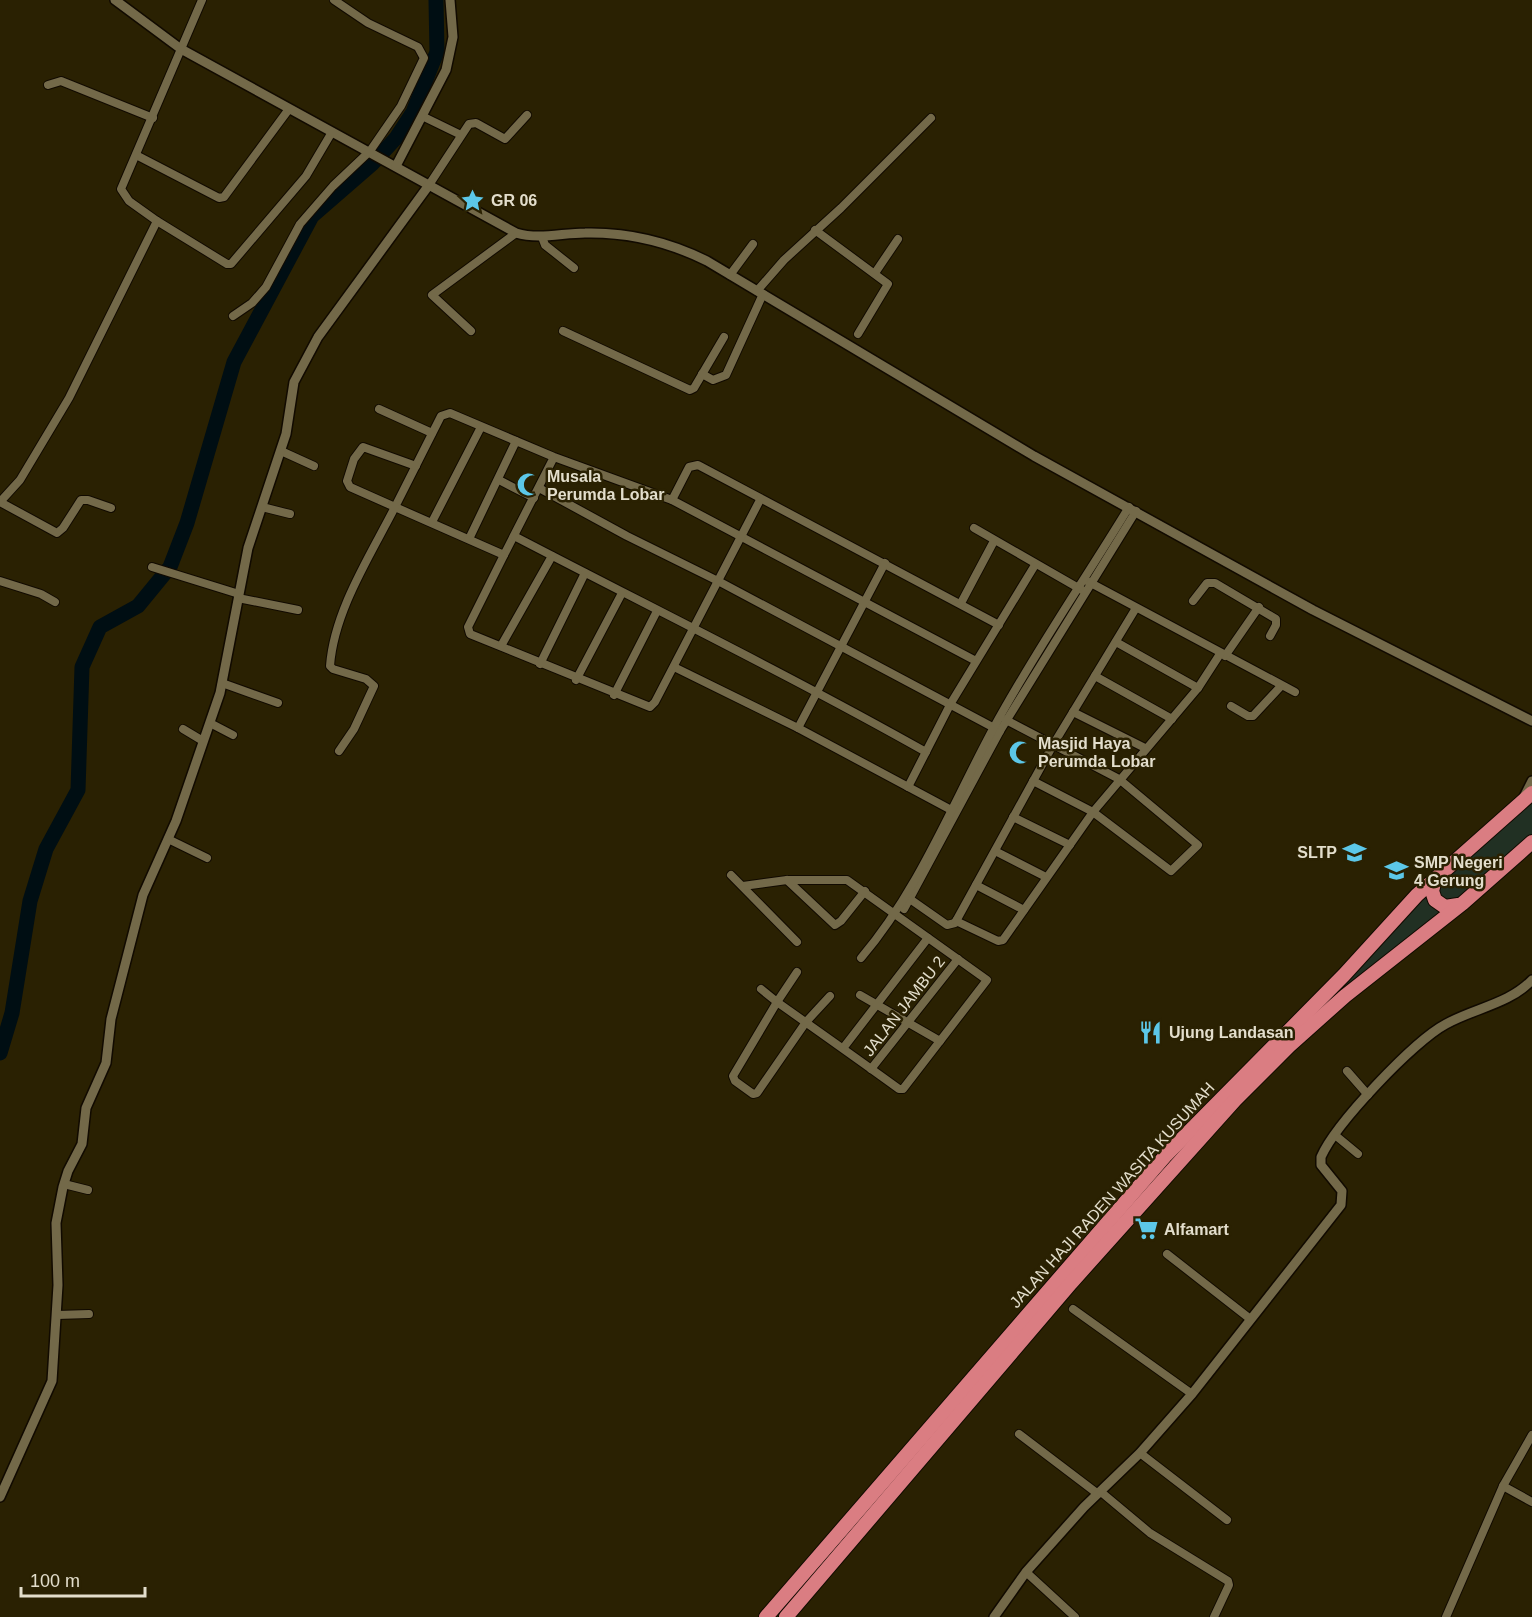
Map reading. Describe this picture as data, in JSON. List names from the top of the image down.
{
  "streets": {
    "highway": ["JALAN HAJI RADEN WASITA KUSUMAH"],
    "street": ["JALAN JAMBU 2"]
  },
  "places": {
    "place": ["GR 06"],
    "mosque": ["Musala Perumda Lobar", "Masjid Haya Perumda Lobar"],
    "school or university": ["SLTP", "SMP Negeri 4 Gerung"],
    "restaurant": ["Ujung Landasan"],
    "supermarket": ["Alfamart"]
  },
  "scale_bar": "100 m"
}
